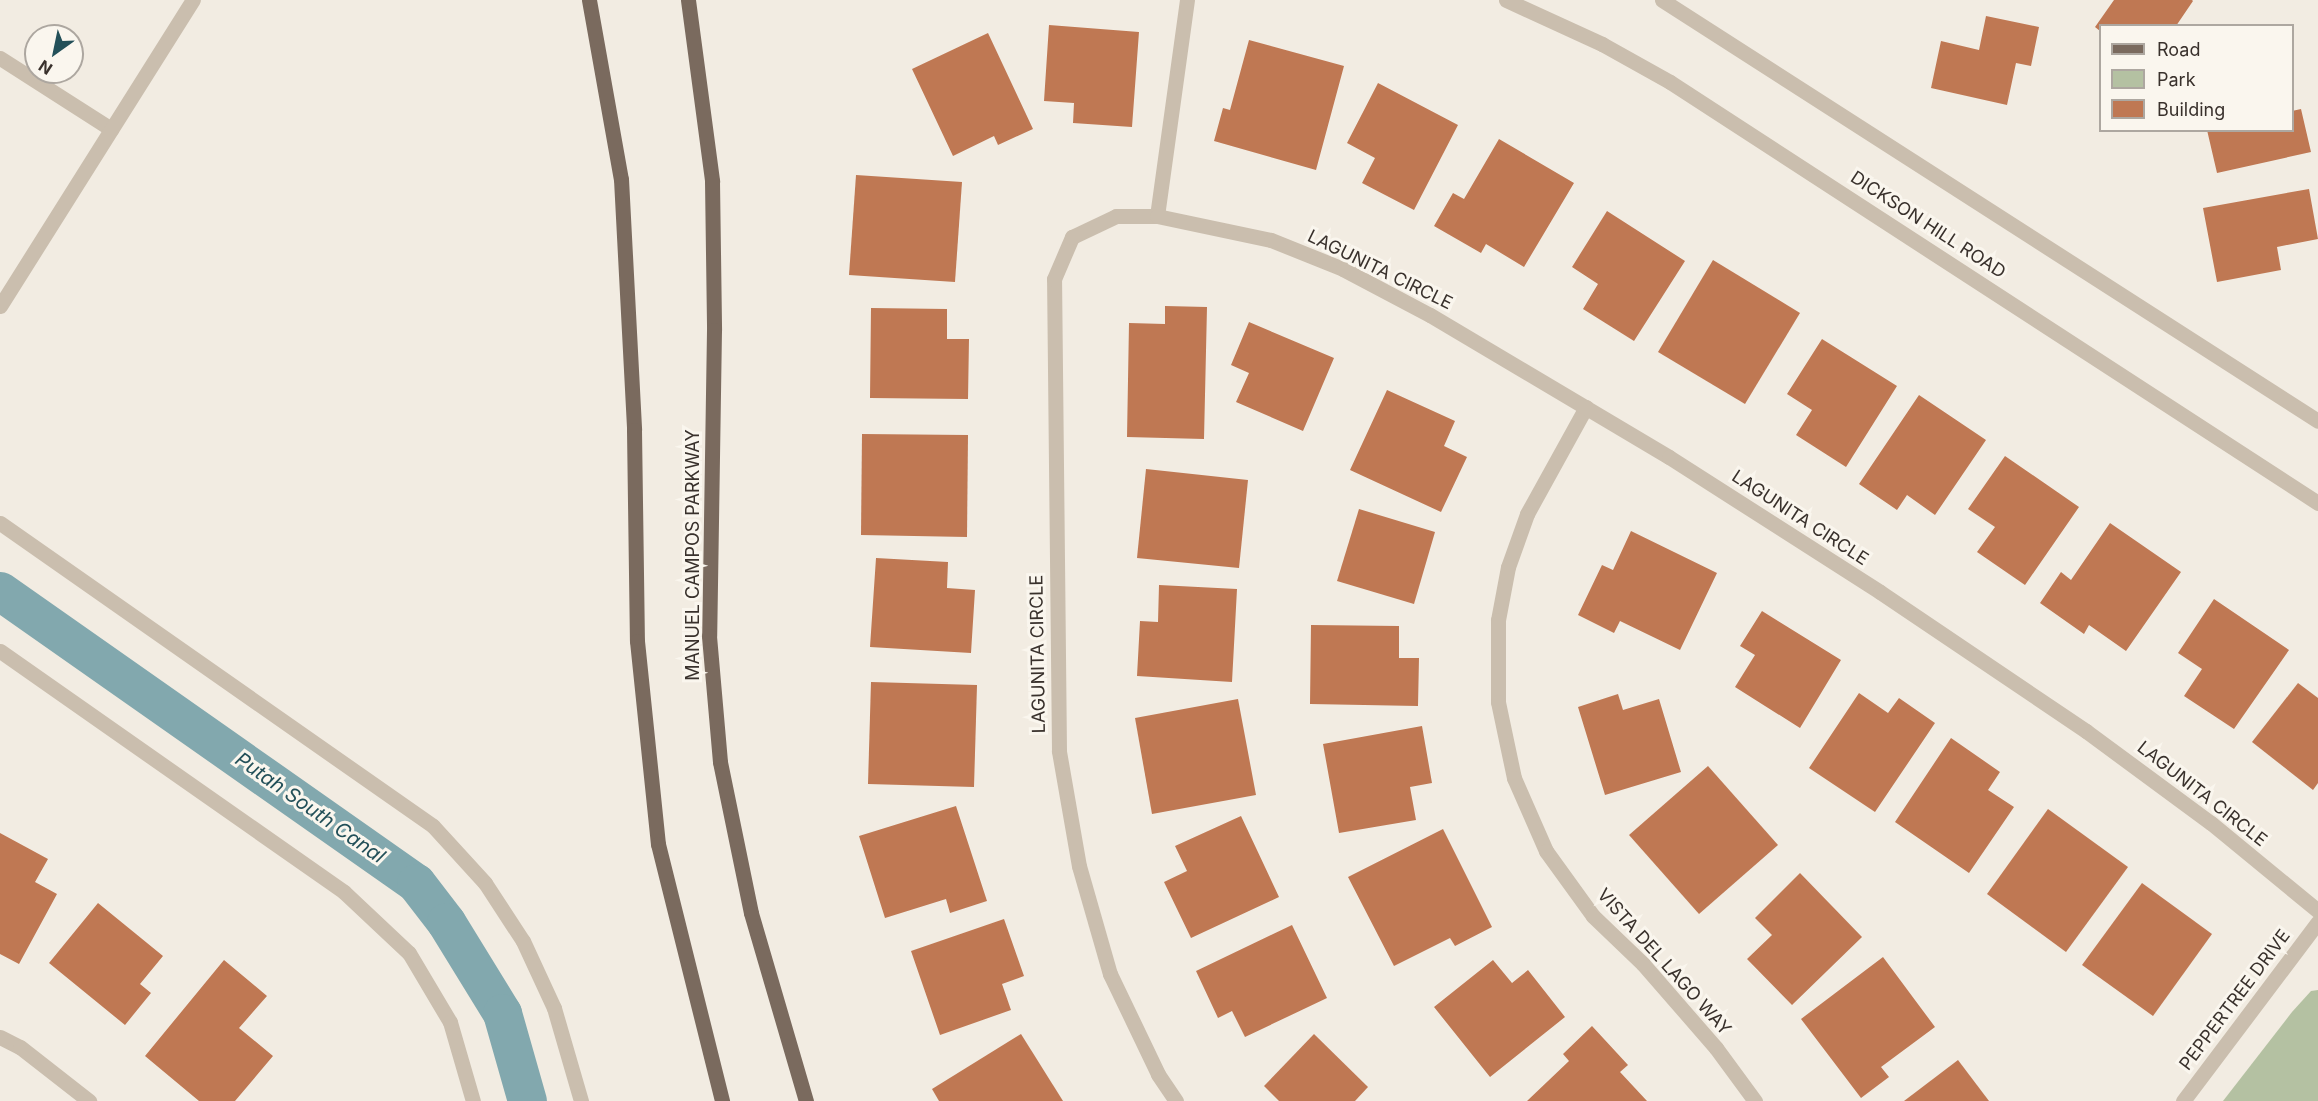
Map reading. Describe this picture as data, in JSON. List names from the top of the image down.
{
  "streets": {
    "main road": ["MANUEL CAMPOS PARKWAY"],
    "street": [
      "DICKSON HILL ROAD",
      "LAGUNITA CIRCLE",
      "VISTA DEL LAGO WAY",
      "PEPPERTREE DRIVE"
    ]
  },
  "crossings": [
    ["LAGUNITA CIRCLE", "VISTA DEL LAGO WAY"]
  ],
  "water": ["Putah South Canal"],
  "legend": ["Road", "Park", "Building"],
  "north": "bottom left"
}
